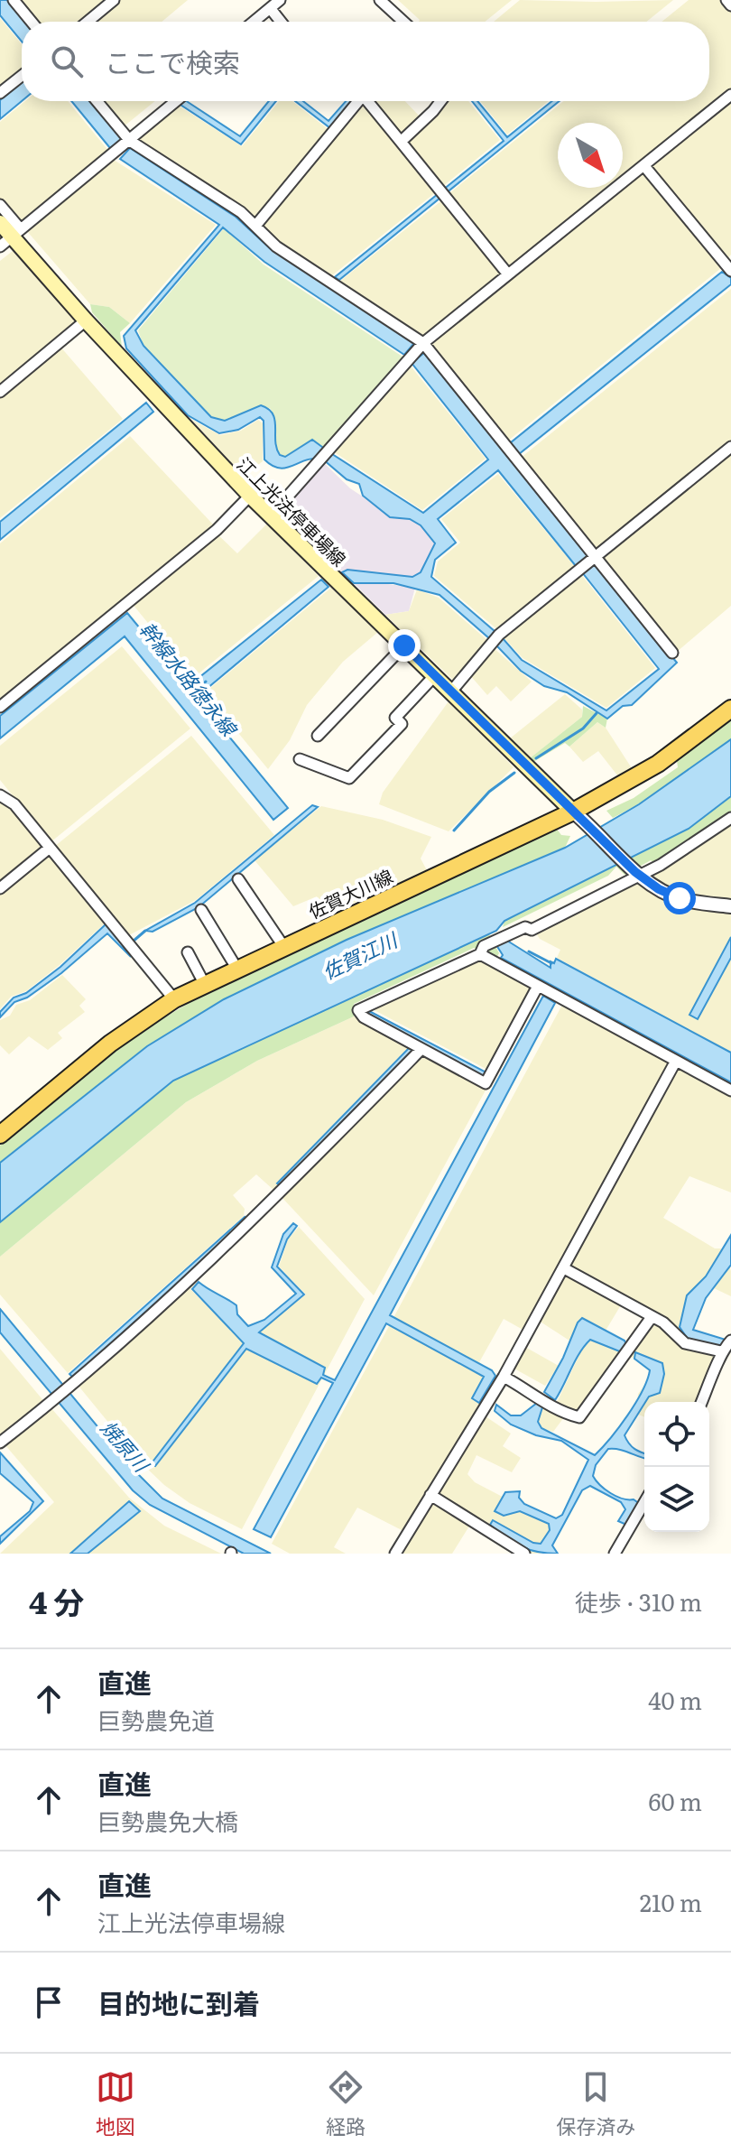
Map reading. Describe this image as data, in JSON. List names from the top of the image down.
{
  "streets": {
    "main road": ["江上光法停車場線", "佐賀大川線"]
  },
  "crossings": [
    ["江上光法停車場線", "佐賀大川線"]
  ],
  "water": ["幹線水路徳永線", "佐賀江川", "焼原川"],
  "north": "bottom right",
  "page": {
    "search": "ここで検索",
    "heading": ["4 分", "徒歩 · 310 m"],
    "list": [
      ["直進", "巨勢農免道", "40 m"],
      ["直進", "巨勢農免大橋", "60 m"],
      ["直進", "江上光法停車場線", "210 m"],
      "目的地に到着"
    ],
    "nav": ["地図", "経路", "保存済み"]
  }
}
